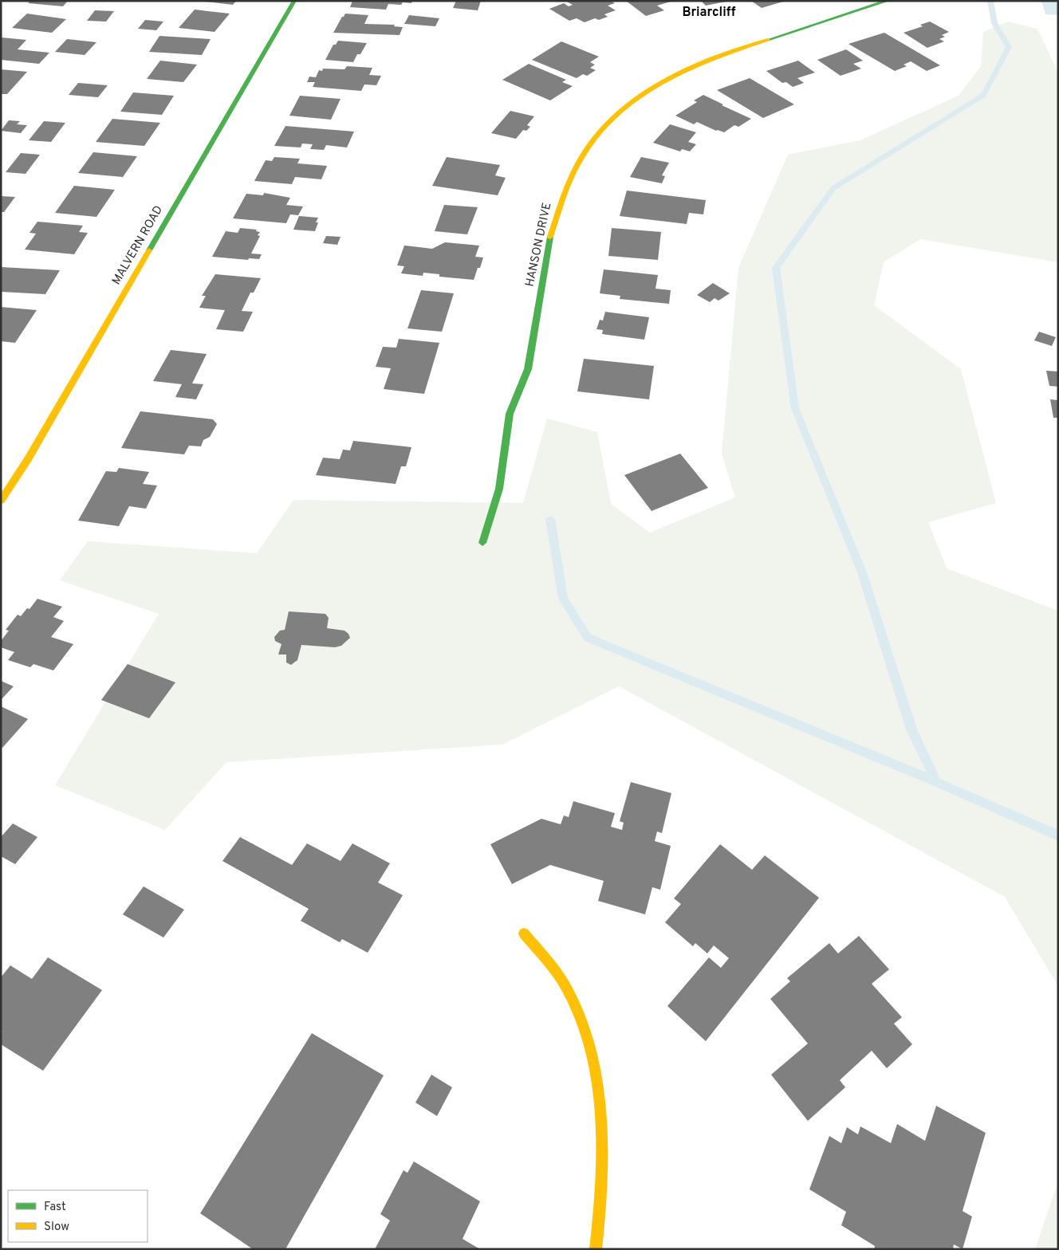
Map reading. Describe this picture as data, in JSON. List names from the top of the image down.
{
  "streets": {
    "street": ["HANSON DRIVE", "MALVERN ROAD"]
  },
  "districts": ["Briarcliff"],
  "legend": ["Fast", "Slow"]
}
